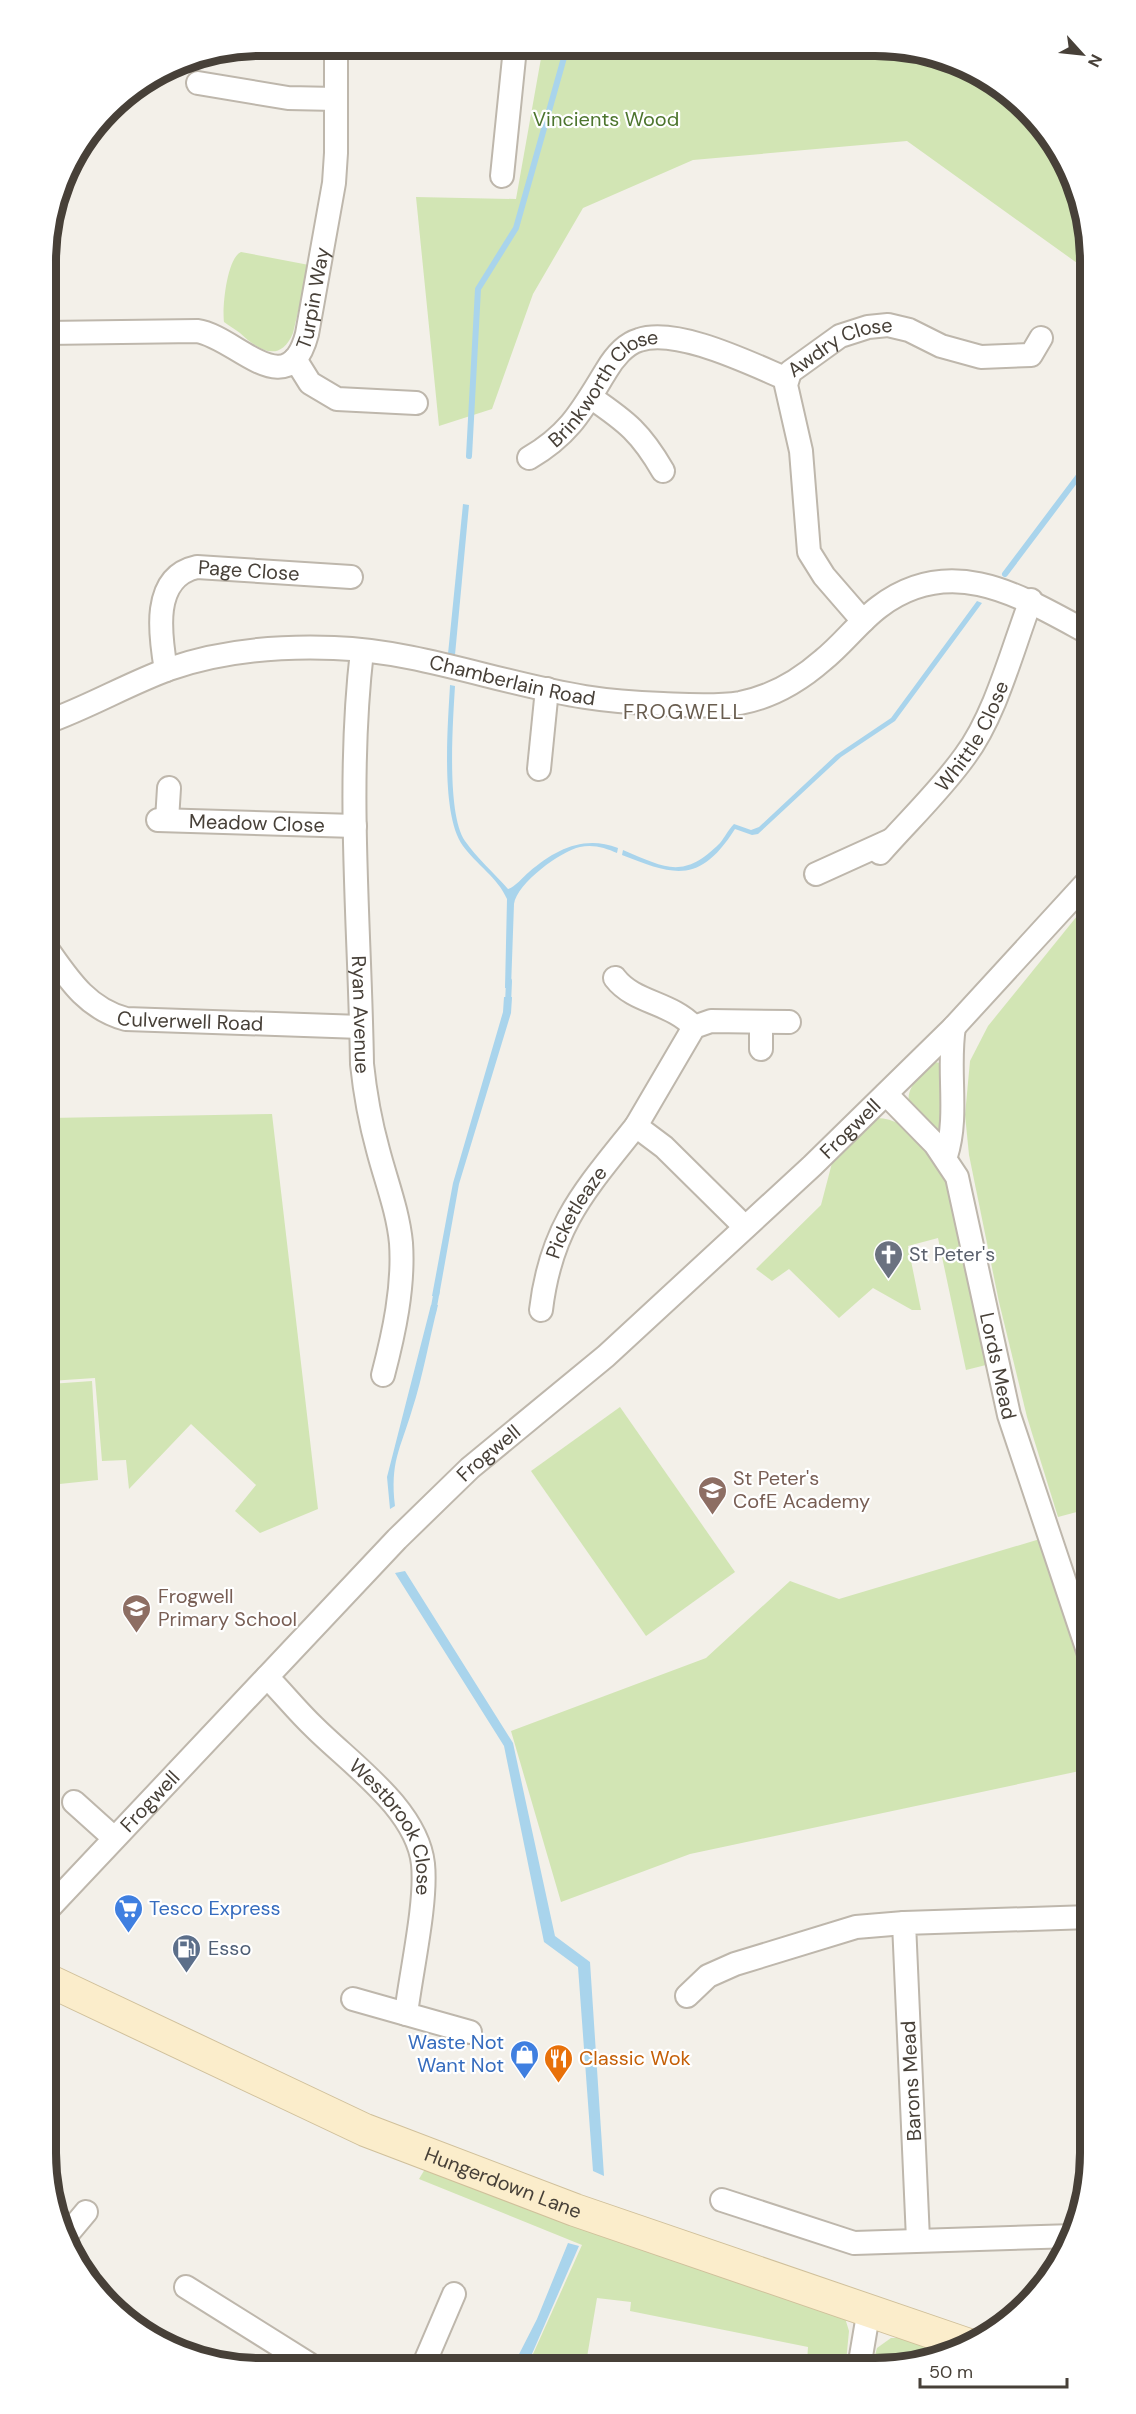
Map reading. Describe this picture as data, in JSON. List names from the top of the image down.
{
  "streets": {
    "main road": ["Hungerdown Lane"],
    "street": [
      "Turpin Way",
      "Awdry Close",
      "Brinkworth Close",
      "Page Close",
      "Chamberlain Road",
      "Whittle Close",
      "Meadow Close",
      "Ryan Avenue",
      "Culverwell Road",
      "Frogwell",
      "Picketleaze",
      "Lords Mead",
      "Westbrook Close",
      "Barons Mead"
    ]
  },
  "crossings": [
    ["Awdry Close", "Brinkworth Close"],
    ["Awdry Close", "Chamberlain Road"],
    ["Page Close", "Chamberlain Road"],
    ["Chamberlain Road", "Whittle Close"],
    ["Chamberlain Road", "Ryan Avenue"],
    ["Meadow Close", "Ryan Avenue"],
    ["Ryan Avenue", "Culverwell Road"],
    ["Frogwell", "Lords Mead"],
    ["Frogwell", "Westbrook Close"]
  ],
  "districts": ["FROGWELL"],
  "parks": ["Vincients Wood"],
  "places": {
    "church": ["St Peter's"],
    "school or university": ["St Peter's CofE Academy", "Frogwell Primary School"],
    "supermarket": ["Tesco Express"],
    "fuel station": ["Esso"],
    "shop": ["Waste Not Want Not"],
    "restaurant": ["Classic Wok"]
  },
  "scale_bar": "50 m",
  "north": "bottom right"
}
